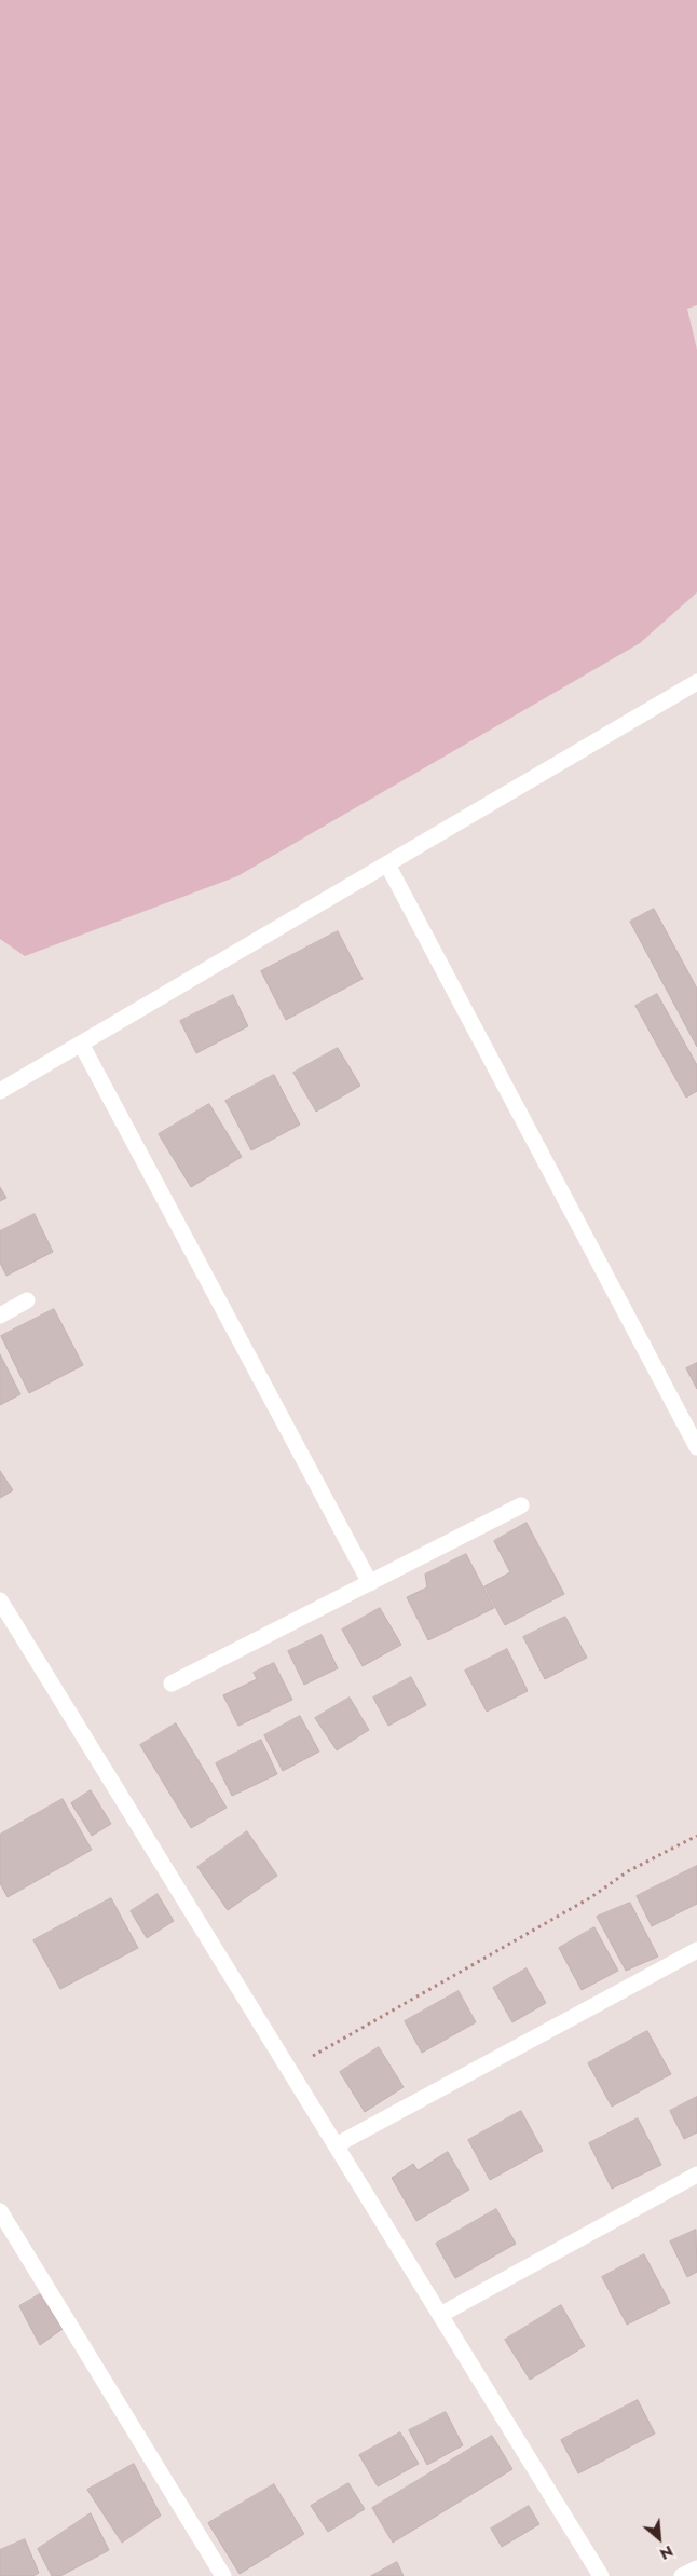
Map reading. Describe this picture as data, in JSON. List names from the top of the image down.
{
  "north": "bottom right"
}
